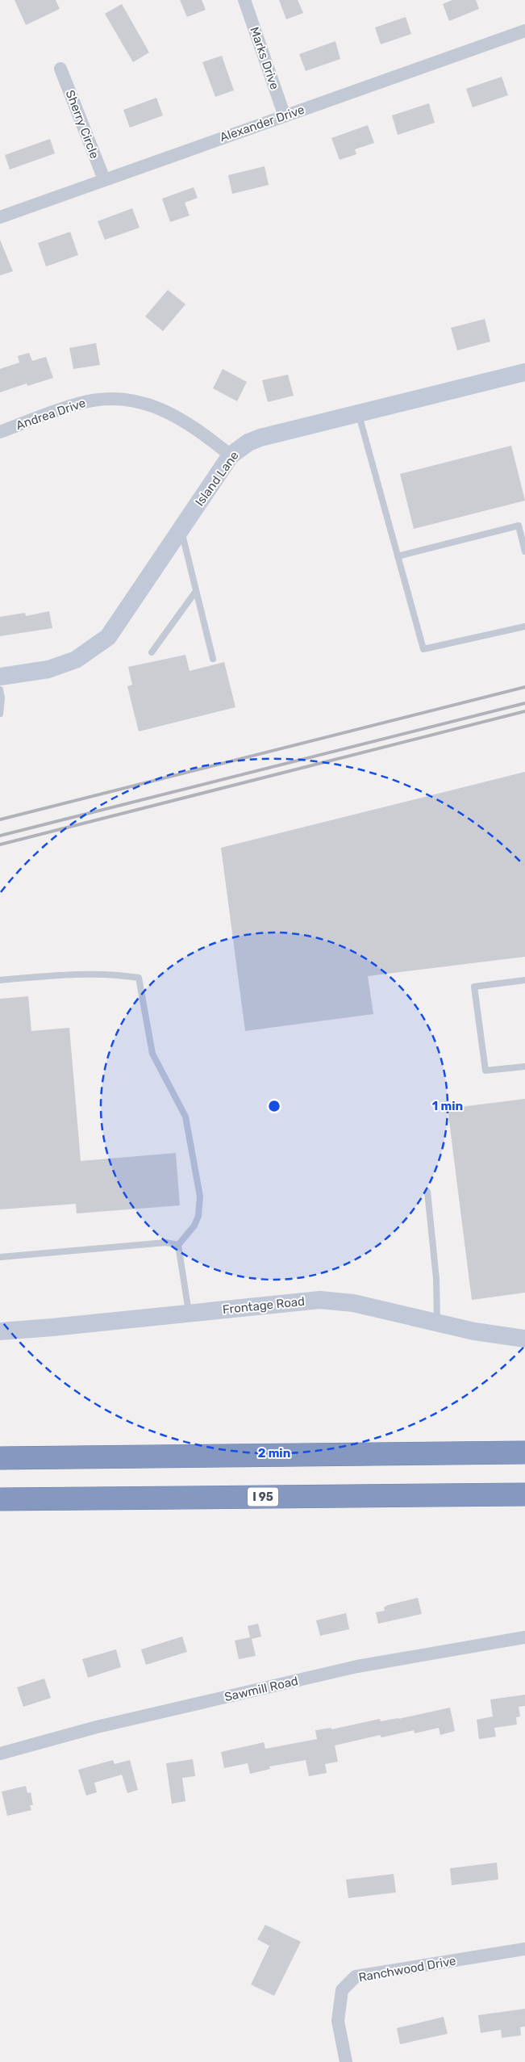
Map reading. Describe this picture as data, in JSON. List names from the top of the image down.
{
  "streets": {
    "highway": ["I 95"],
    "street": [
      "Marks Drive",
      "Alexander Drive",
      "Sherry Circle",
      "Andrea Drive",
      "Island Lane",
      "Frontage Road",
      "Sawmill Road",
      "Ranchwood Drive"
    ]
  },
  "crossings": [
    ["Marks Drive", "Alexander Drive"],
    ["Alexander Drive", "Sherry Circle"],
    ["Andrea Drive", "Island Lane"]
  ],
  "rings": ["1 min", "2 min"]
}
